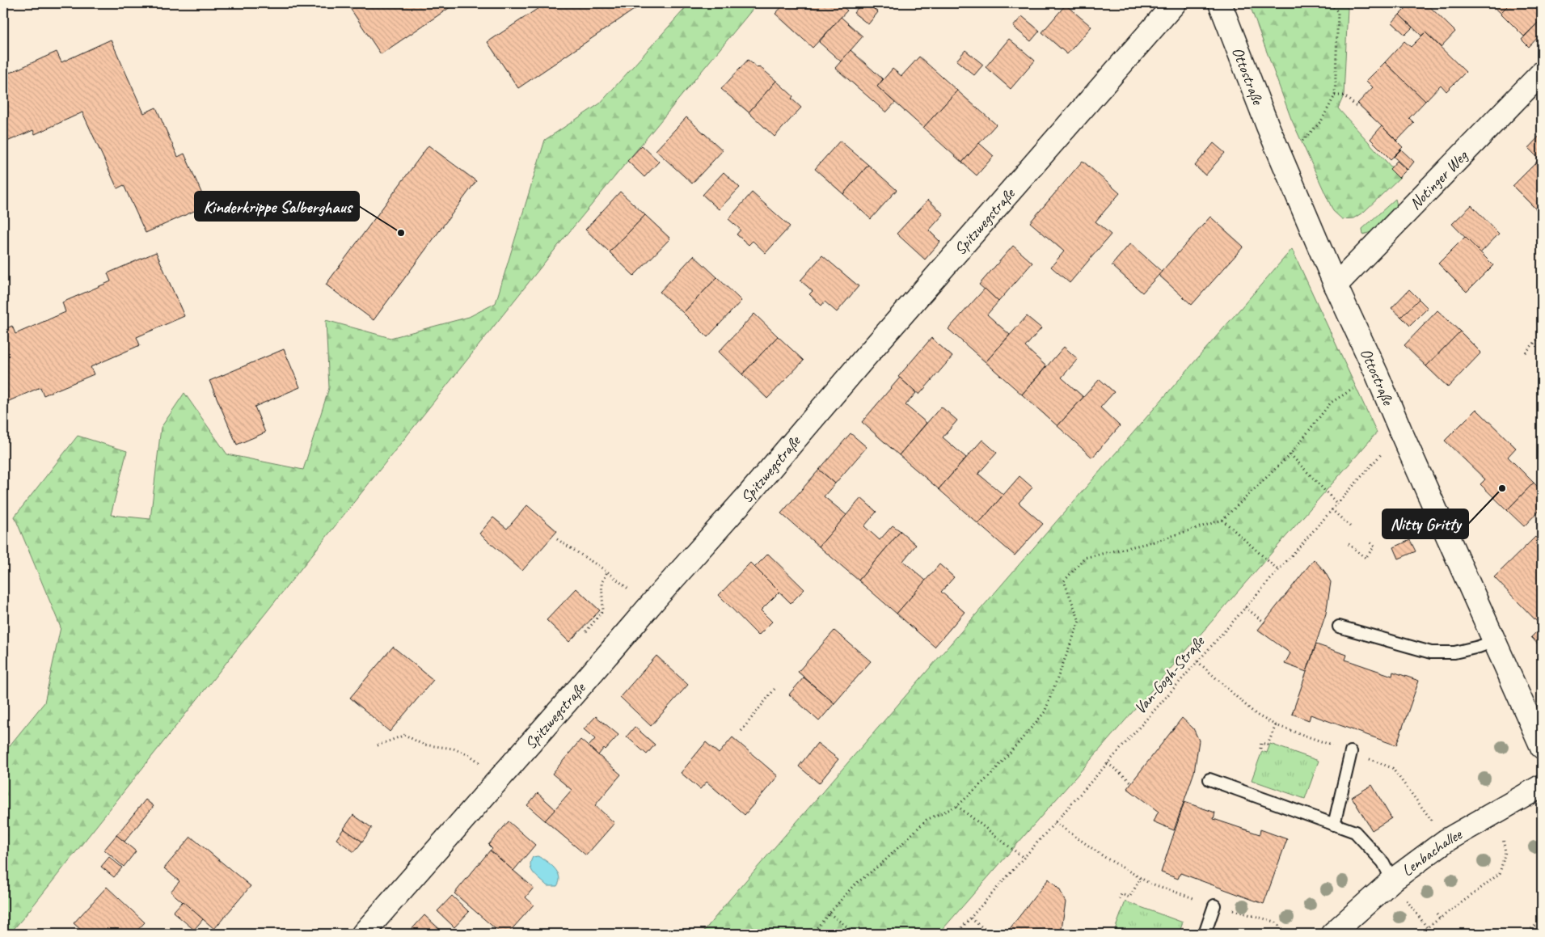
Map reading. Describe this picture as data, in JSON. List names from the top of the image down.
{
  "streets": {
    "street": [
      "Ottostraße",
      "Notinger Weg",
      "Spitzwegstraße",
      "Lenbachallee"
    ],
    "path": ["Van-Gogh-Straße"]
  },
  "crossings": [
    ["Ottostraße", "Notinger Weg"],
    ["Ottostraße", "Van-Gogh-Straße"]
  ],
  "places": ["Kinderkrippe Salberghaus", "Nitty Gritty"]
}
